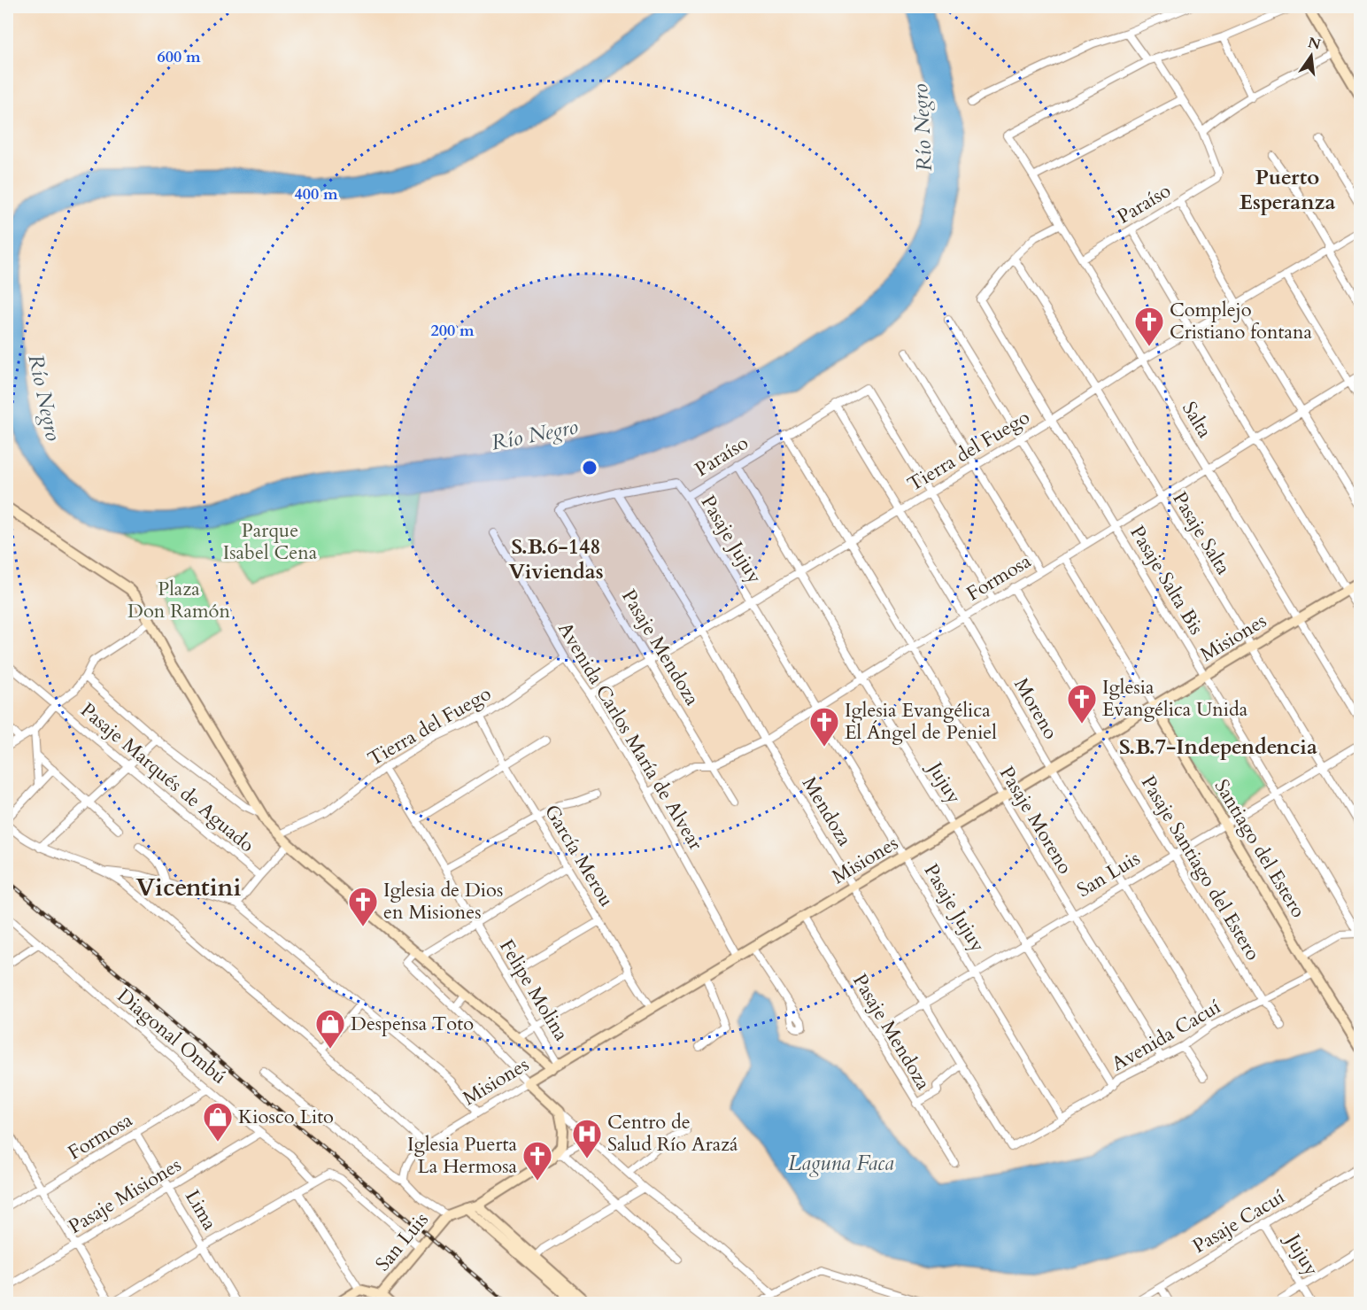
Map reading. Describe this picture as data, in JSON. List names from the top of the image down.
{
  "streets": {
    "street": [
      "Paraíso",
      "Salta",
      "Tierra del Fuego",
      "Pasaje Salta",
      "Pasaje Jujuy",
      "Formosa",
      "Pasaje Salta Bis",
      "Misiones",
      "Pasaje Mendoza",
      "Moreno",
      "Avenida Carlos María de Alvear",
      "Pasaje Marqués de Aguado",
      "Jujuy",
      "Mendoza",
      "Pasaje Moreno",
      "Santiago del Estero",
      "García Merou",
      "Pasaje Santiago del Estero",
      "San Luis",
      "Felipe Molina",
      "Avenida Cacuí",
      "Diagonal Ombú",
      "Pasaje Misiones",
      "Lima",
      "Pasaje Cacuí"
    ]
  },
  "crossings": [
    ["Paraíso", "Salta"],
    ["Paraíso", "Tierra del Fuego"],
    ["Paraíso", "Pasaje Jujuy"],
    ["Paraíso", "Pasaje Mendoza"],
    ["Paraíso", "Moreno"],
    ["Paraíso", "Jujuy"],
    ["Paraíso", "Mendoza"],
    ["Paraíso", "Pasaje Moreno"],
    ["Salta", "Tierra del Fuego"],
    ["Salta", "Formosa"],
    ["Salta", "Misiones"],
    ["Tierra del Fuego", "Pasaje Salta"],
    ["Tierra del Fuego", "Pasaje Jujuy"],
    ["Tierra del Fuego", "Pasaje Salta Bis"],
    ["Tierra del Fuego", "Pasaje Mendoza"],
    ["Tierra del Fuego", "Moreno"],
    ["Tierra del Fuego", "Avenida Carlos María de Alvear"],
    ["Tierra del Fuego", "Jujuy"],
    ["Tierra del Fuego", "Mendoza"],
    ["Tierra del Fuego", "Pasaje Moreno"],
    ["Tierra del Fuego", "García Merou"],
    ["Tierra del Fuego", "Felipe Molina"],
    ["Pasaje Salta", "Formosa"],
    ["Pasaje Salta", "Pasaje Salta Bis"],
    ["Pasaje Salta", "Misiones"],
    ["Pasaje Salta", "San Luis"],
    ["Pasaje Jujuy", "Formosa"],
    ["Pasaje Jujuy", "Misiones"],
    ["Pasaje Jujuy", "San Luis"],
    ["Pasaje Jujuy", "Avenida Cacuí"],
    ["Formosa", "Pasaje Salta Bis"],
    ["Formosa", "Pasaje Mendoza"],
    ["Formosa", "Moreno"],
    ["Formosa", "Avenida Carlos María de Alvear"],
    ["Formosa", "Jujuy"],
    ["Formosa", "Mendoza"],
    ["Formosa", "Pasaje Moreno"],
    ["Formosa", "Santiago del Estero"],
    ["Formosa", "Pasaje Santiago del Estero"],
    ["Formosa", "Diagonal Ombú"],
    ["Formosa", "Lima"],
    ["Pasaje Salta Bis", "Misiones"],
    ["Pasaje Salta Bis", "Santiago del Estero"],
    ["Pasaje Salta Bis", "San Luis"],
    ["Misiones", "Pasaje Mendoza"],
    ["Misiones", "Moreno"],
    ["Misiones", "Avenida Carlos María de Alvear"],
    ["Misiones", "Jujuy"],
    ["Misiones", "Mendoza"],
    ["Misiones", "Pasaje Moreno"],
    ["Misiones", "Santiago del Estero"],
    ["Misiones", "García Merou"],
    ["Misiones", "Pasaje Santiago del Estero"],
    ["Misiones", "Felipe Molina"],
    ["Pasaje Mendoza", "San Luis"],
    ["Moreno", "San Luis"],
    ["Moreno", "Avenida Cacuí"],
    ["Jujuy", "San Luis"],
    ["Jujuy", "Avenida Cacuí"],
    ["Jujuy", "Pasaje Cacuí"],
    ["Mendoza", "San Luis"],
    ["Mendoza", "Avenida Cacuí"],
    ["Pasaje Moreno", "San Luis"],
    ["Pasaje Moreno", "Avenida Cacuí"],
    ["Santiago del Estero", "San Luis"],
    ["Santiago del Estero", "Avenida Cacuí"],
    ["Pasaje Santiago del Estero", "San Luis"],
    ["Pasaje Santiago del Estero", "Avenida Cacuí"],
    ["Diagonal Ombú", "Pasaje Misiones"],
    ["Pasaje Misiones", "Lima"]
  ],
  "districts": [
    "Puerto Esperanza",
    "S.B.6-148 Viviendas",
    "S.B.7-Independencia",
    "Vicentini"
  ],
  "water": ["Río Negro", "Laguna Faca"],
  "parks": ["Parque Isabel Cena", "Plaza Don Ramón"],
  "places": {
    "church": [
      "Complejo Cristiano fontana",
      "Iglesia Evangélica Unida",
      "Iglesia Evangélica El Ángel de Peniel",
      "Iglesia de Dios en Misiones",
      "Iglesia Puerta La Hermosa"
    ],
    "shop": ["Despensa Toto", "Kiosco Lito"],
    "hospital": ["Centro de Salud Río Arazá"]
  },
  "north": "top",
  "rings": ["600 m", "400 m", "200 m"]
}
